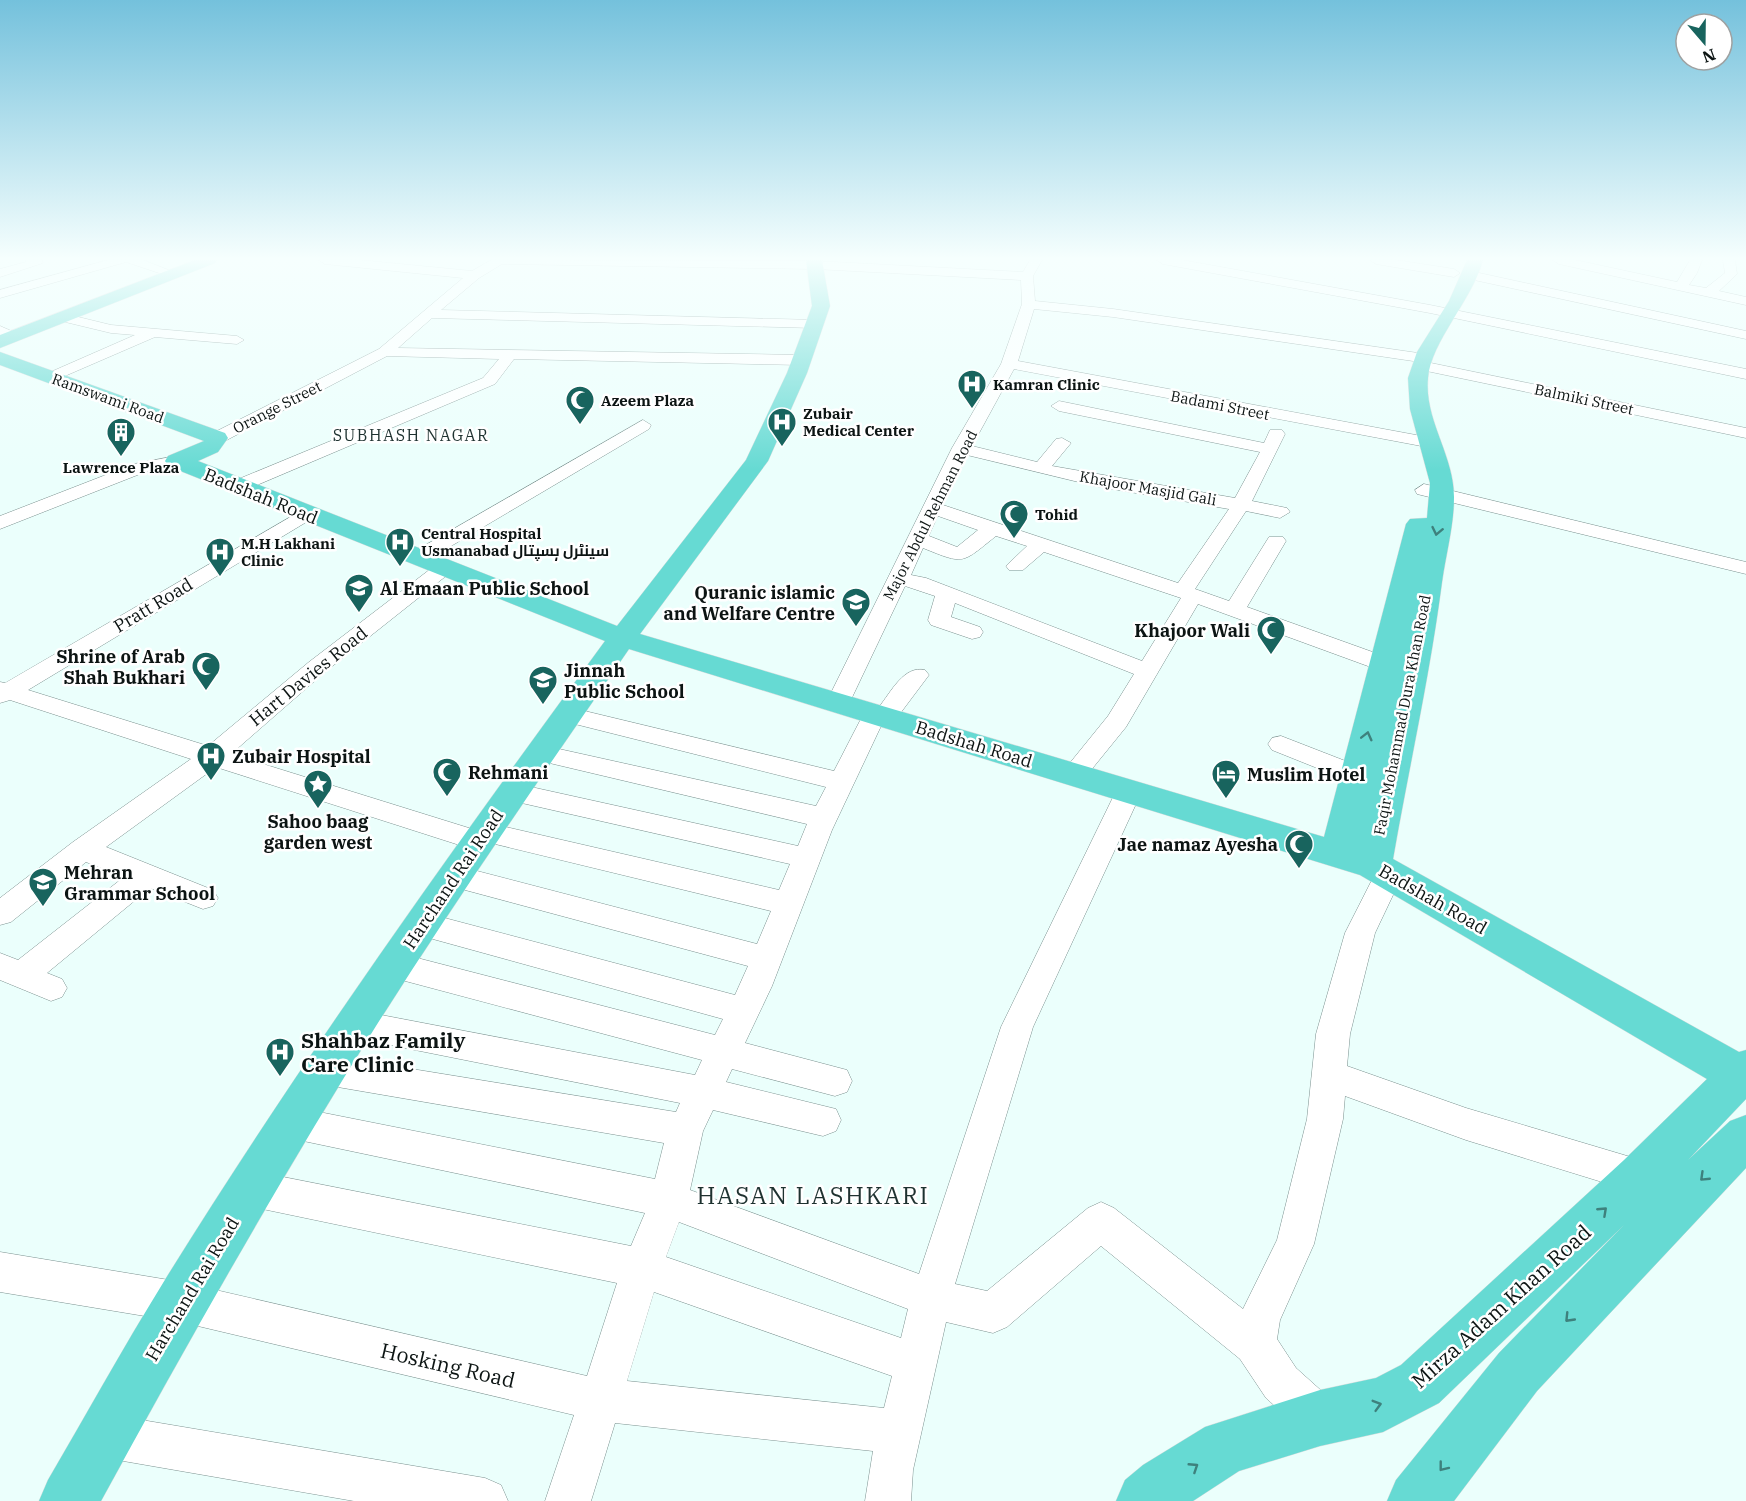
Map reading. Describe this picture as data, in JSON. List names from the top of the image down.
{
  "streets": {
    "main road": [
      "Ramswami Road",
      "Orange Street",
      "Badshah Road",
      "Faqir Mohammad Dura Khan Road",
      "Harchand Rai Road",
      "Mirza Adam Khan Road"
    ],
    "street": [
      "Balmiki Street",
      "Badami Street",
      "Khajoor Masjid Gali",
      "Major Abdul Rehman Road",
      "Pratt Road",
      "Hart Davies Road",
      "Hosking Road"
    ]
  },
  "crossings": [
    ["Ramswami Road", "Orange Street"],
    ["Balmiki Street", "Faqir Mohammad Dura Khan Road"],
    ["Badami Street", "Khajoor Masjid Gali"],
    ["Badami Street", "Major Abdul Rehman Road"],
    ["Badami Street", "Faqir Mohammad Dura Khan Road"],
    ["Orange Street", "Badshah Road"],
    ["Khajoor Masjid Gali", "Major Abdul Rehman Road"],
    ["Badshah Road", "Major Abdul Rehman Road"],
    ["Badshah Road", "Pratt Road"],
    ["Badshah Road", "Hart Davies Road"],
    ["Badshah Road", "Faqir Mohammad Dura Khan Road"],
    ["Badshah Road", "Harchand Rai Road"],
    ["Badshah Road", "Mirza Adam Khan Road"],
    ["Harchand Rai Road", "Hosking Road"]
  ],
  "districts": ["SUBHASH NAGAR", "HASAN LASHKARI"],
  "places": {
    "hospital": [
      "Kamran Clinic",
      "Zubair Medical Center",
      "Central Hospital Usmanabad سینٹرل ہسپتال",
      "M.H Lakhani Clinic",
      "Zubair Hospital",
      "Shahbaz Family Care Clinic"
    ],
    "mosque": [
      "Azeem Plaza",
      "Tohid",
      "Khajoor Wali",
      "Shrine of Arab Shah Bukhari",
      "Rehmani",
      "Jae namaz Ayesha"
    ],
    "building": ["Lawrence Plaza"],
    "school or university": [
      "Al Emaan Public School",
      "Quranic islamic and Welfare Centre",
      "Jinnah Public School",
      "Mehran Grammar School"
    ],
    "hotel": ["Muslim Hotel"],
    "place": ["Sahoo baag garden west"]
  },
  "north": "bottom"
}
